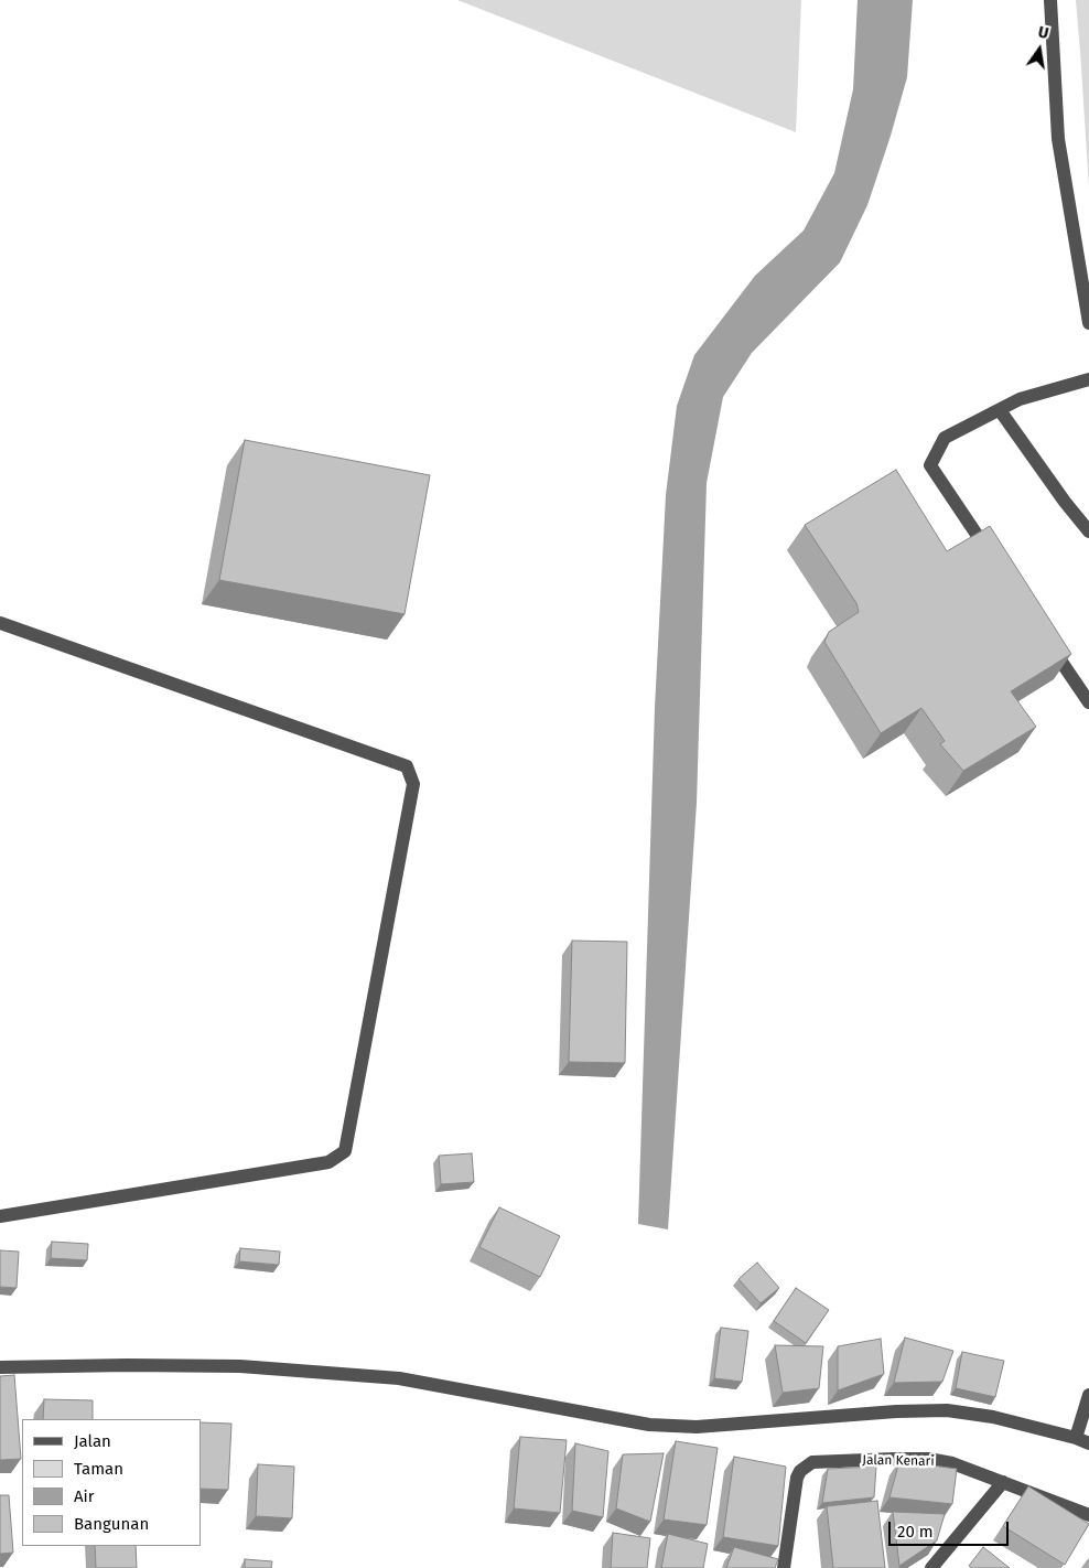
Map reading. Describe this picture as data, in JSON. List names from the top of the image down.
{
  "streets": {
    "street": ["Jalan Kenari"]
  },
  "legend": [
    "Jalan",
    "Taman",
    "Air",
    "Bangunan"
  ],
  "scale_bar": "20 m",
  "north": "top"
}
